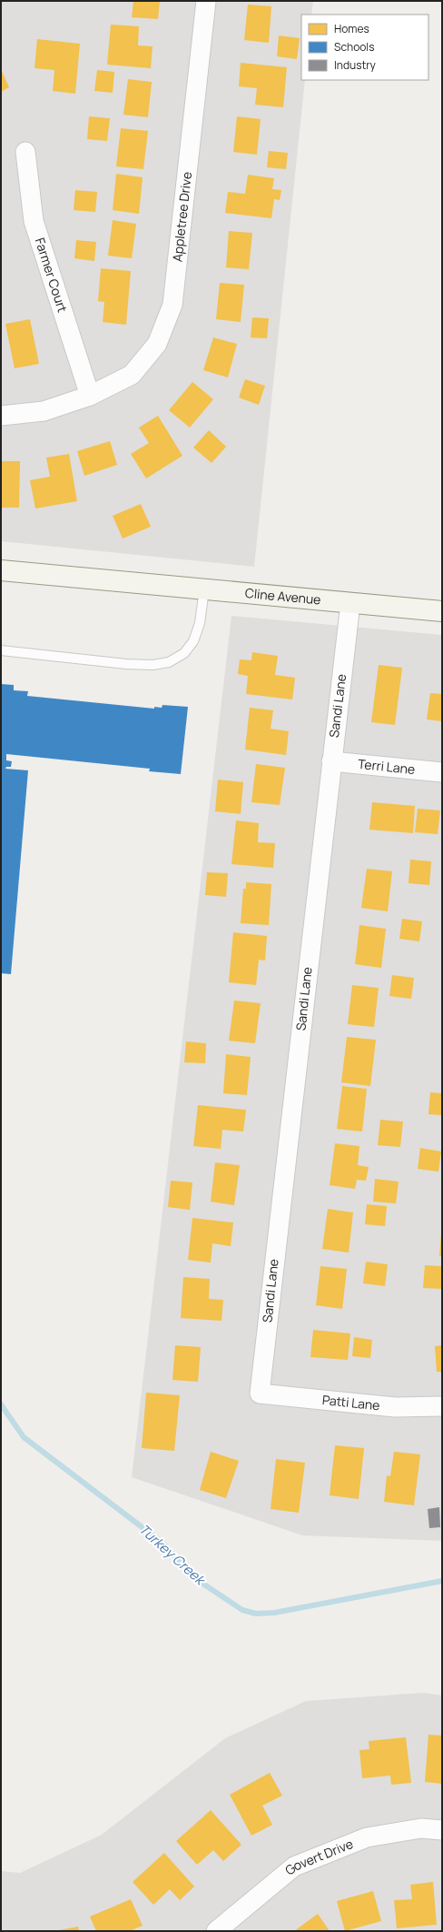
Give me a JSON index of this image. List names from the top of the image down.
{
  "streets": {
    "street": [
      "Appletree Drive",
      "Farmer Court",
      "Cline Avenue",
      "Sandi Lane",
      "Terri Lane",
      "Patti Lane",
      "Govert Drive"
    ]
  },
  "crossings": [
    ["Appletree Drive", "Farmer Court"],
    ["Cline Avenue", "Sandi Lane"],
    ["Sandi Lane", "Terri Lane"],
    ["Sandi Lane", "Patti Lane"]
  ],
  "water": ["Turkey Creek"],
  "legend": ["Homes", "Schools", "Industry"]
}
